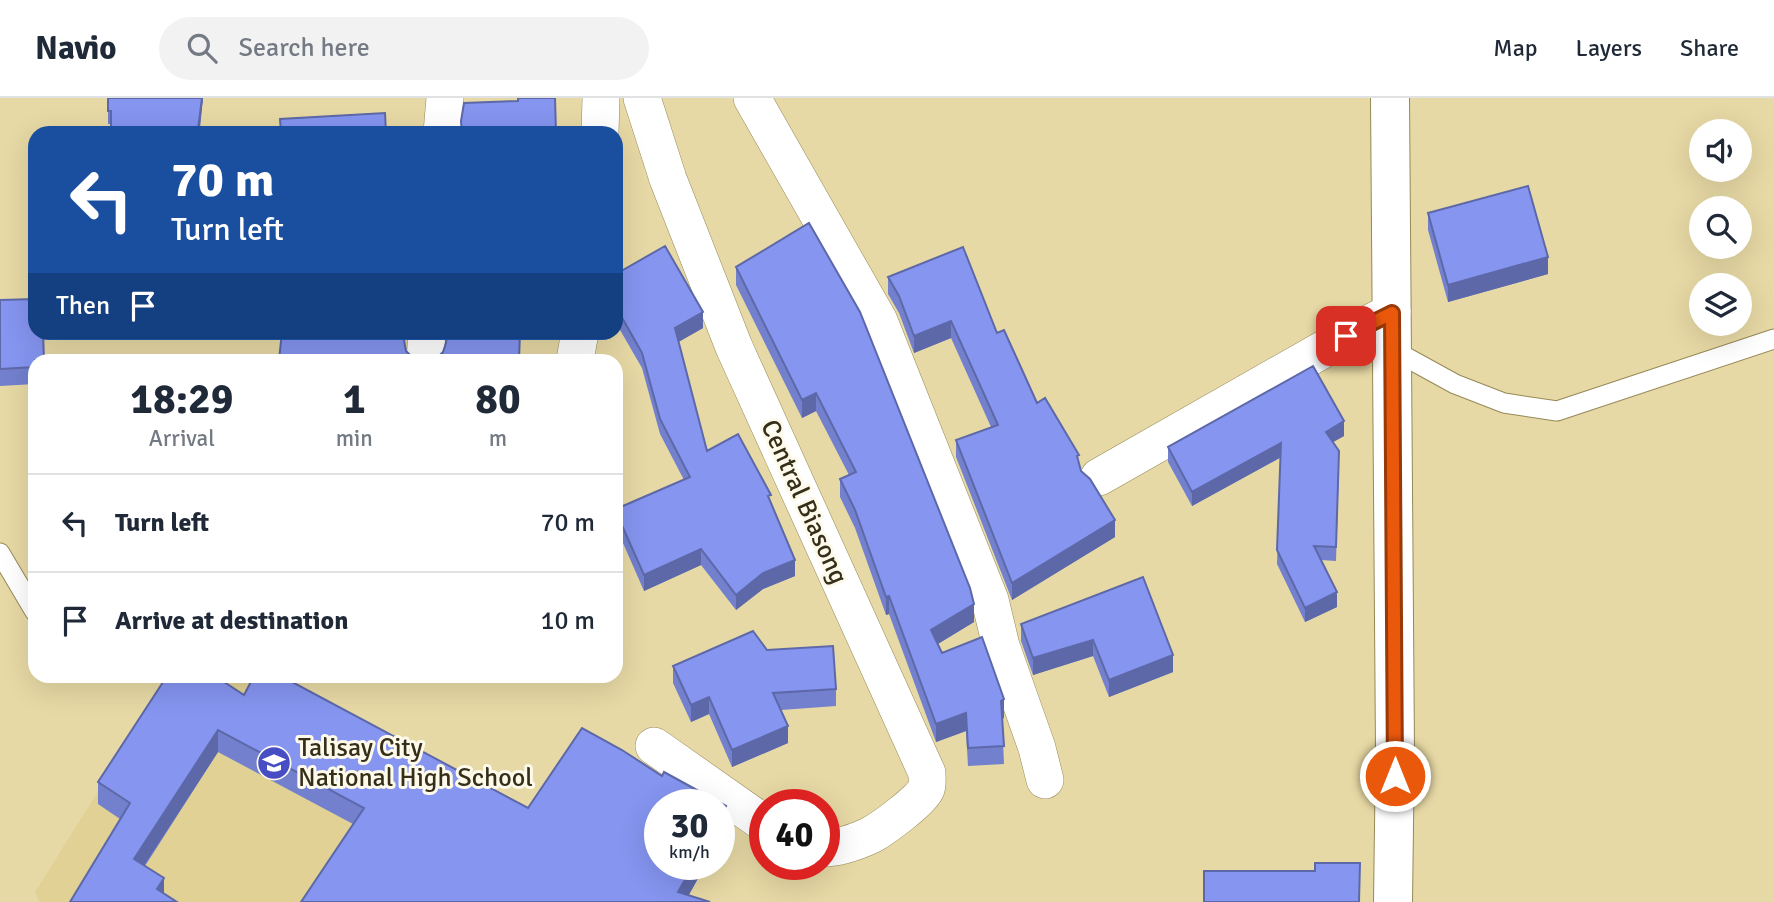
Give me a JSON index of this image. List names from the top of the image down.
{
  "streets": {
    "street": ["Central Biasong"]
  },
  "places": {
    "school or university": ["Talisay City National High School"]
  },
  "page": {
    "header": "Navio",
    "search": "Search here",
    "nav": ["Map", "Layers", "Share"],
    "turn": ["70 m", "Turn left"],
    "then": "Then",
    "eta": [
      "18:29",
      "Arrival",
      "1",
      "min",
      "80",
      "m"
    ],
    "list": [
      {
        "name": "Turn left",
        "value": "70 m"
      },
      {
        "name": "Arrive at destination",
        "value": "10 m"
      }
    ],
    "speed": "30 km/h",
    "limit": "40"
  }
}
